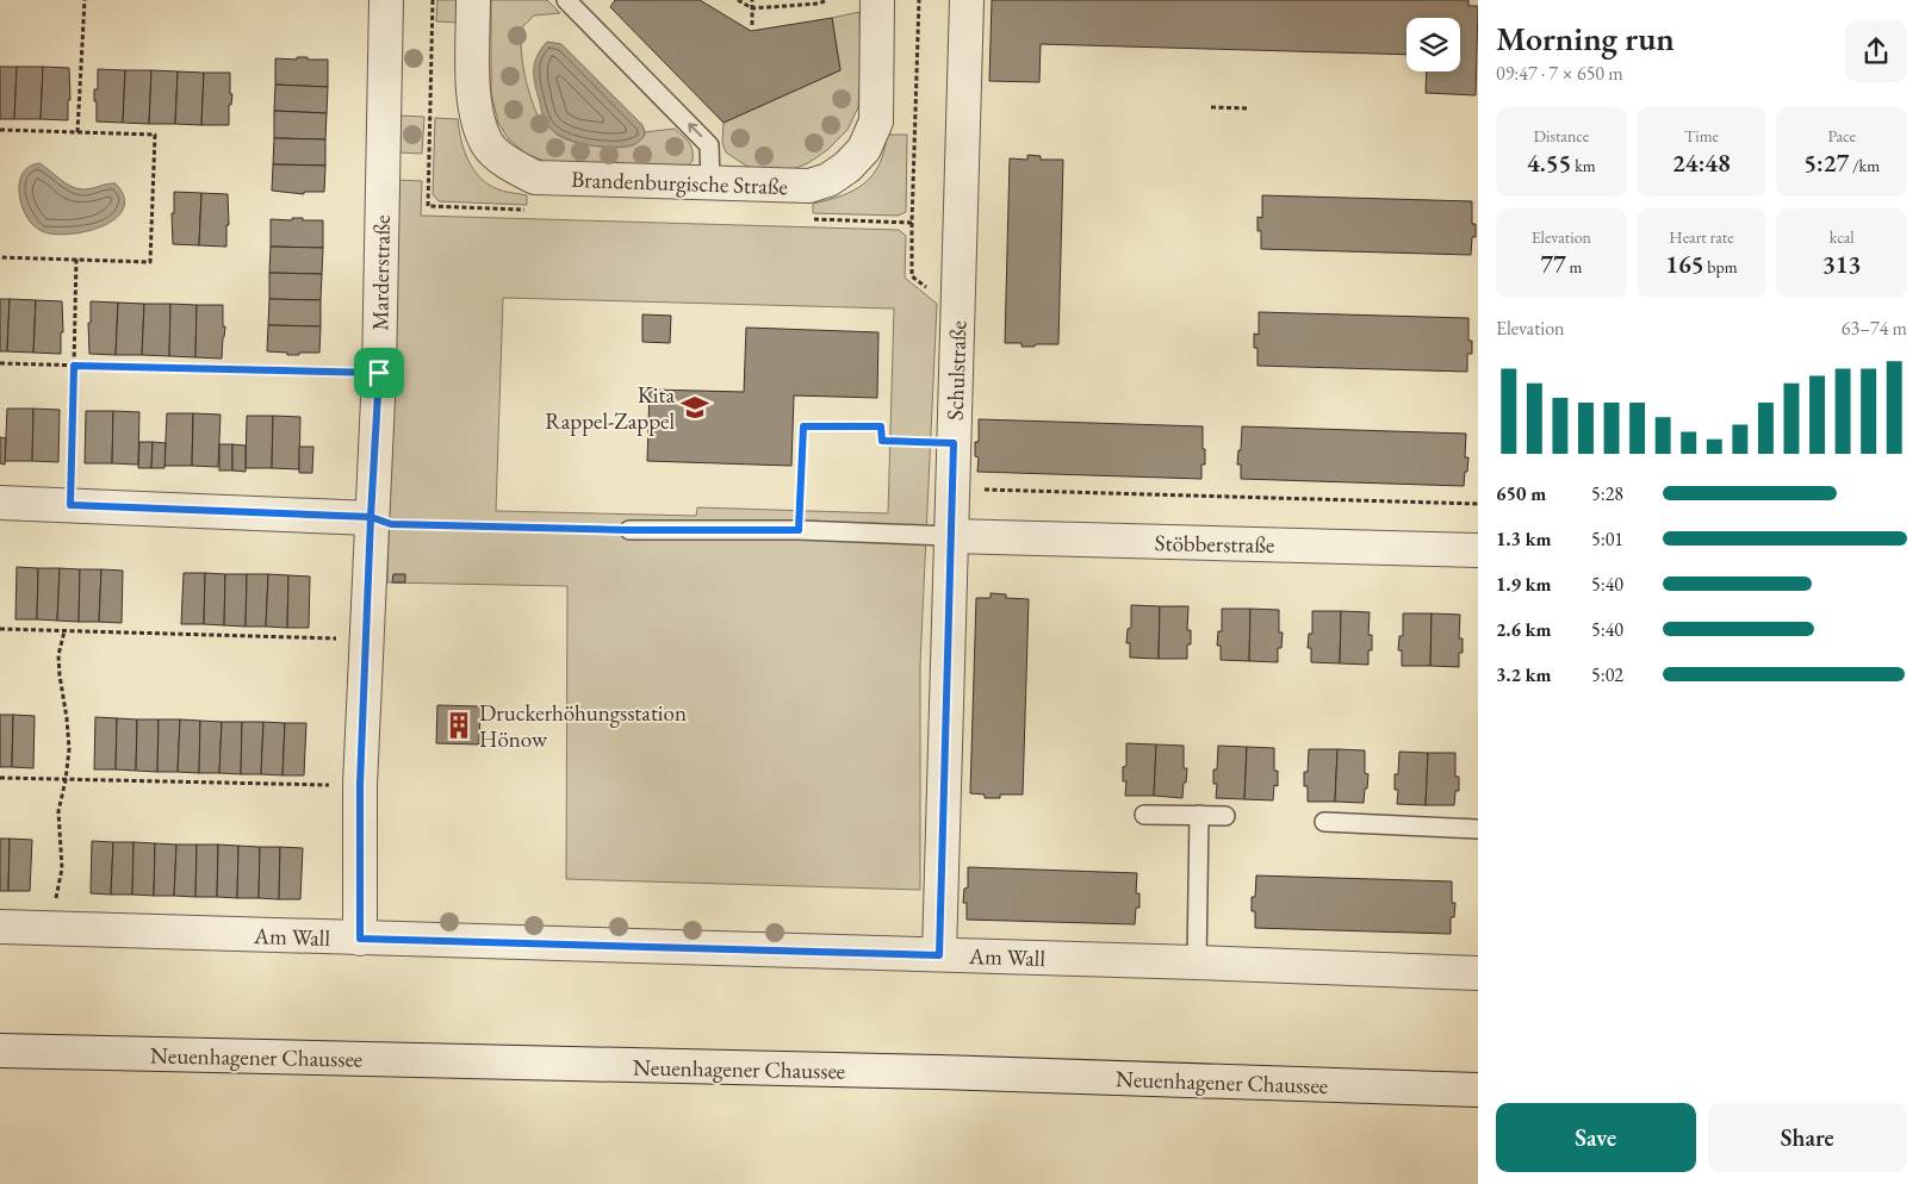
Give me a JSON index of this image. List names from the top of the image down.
{
  "streets": {
    "street": [
      "Brandenburgische Straße",
      "Marderstraße",
      "Schulstraße",
      "Stöbberstraße",
      "Am Wall",
      "Neuenhagener Chaussee"
    ]
  },
  "crossings": [
    ["Marderstraße", "Am Wall"],
    ["Schulstraße", "Stöbberstraße"],
    ["Schulstraße", "Am Wall"]
  ],
  "places": {
    "school or university": ["Kita Rappel-Zappel"],
    "building": ["Druckerhöhungsstation Hönow"]
  },
  "page": {
    "heading": ["Morning run", "09:47 · 7 × 650 m"],
    "stats": [
      ["Distance", "4.55 km"],
      ["Time", "24:48"],
      ["Pace", "5:27 /km"],
      ["Elevation", "77 m"],
      ["Heart rate", "165 bpm"],
      ["kcal", "313"]
    ],
    "chart": ["Elevation", "63–74 m"],
    "list": [
      {
        "name": "650 m",
        "note": "5:28"
      },
      {
        "name": "1.3 km",
        "note": "5:01"
      },
      {
        "name": "1.9 km",
        "note": "5:40"
      },
      {
        "name": "2.6 km",
        "note": "5:40"
      },
      {
        "name": "3.2 km",
        "note": "5:02"
      }
    ],
    "buttons": ["Save", "Share"]
  }
}
